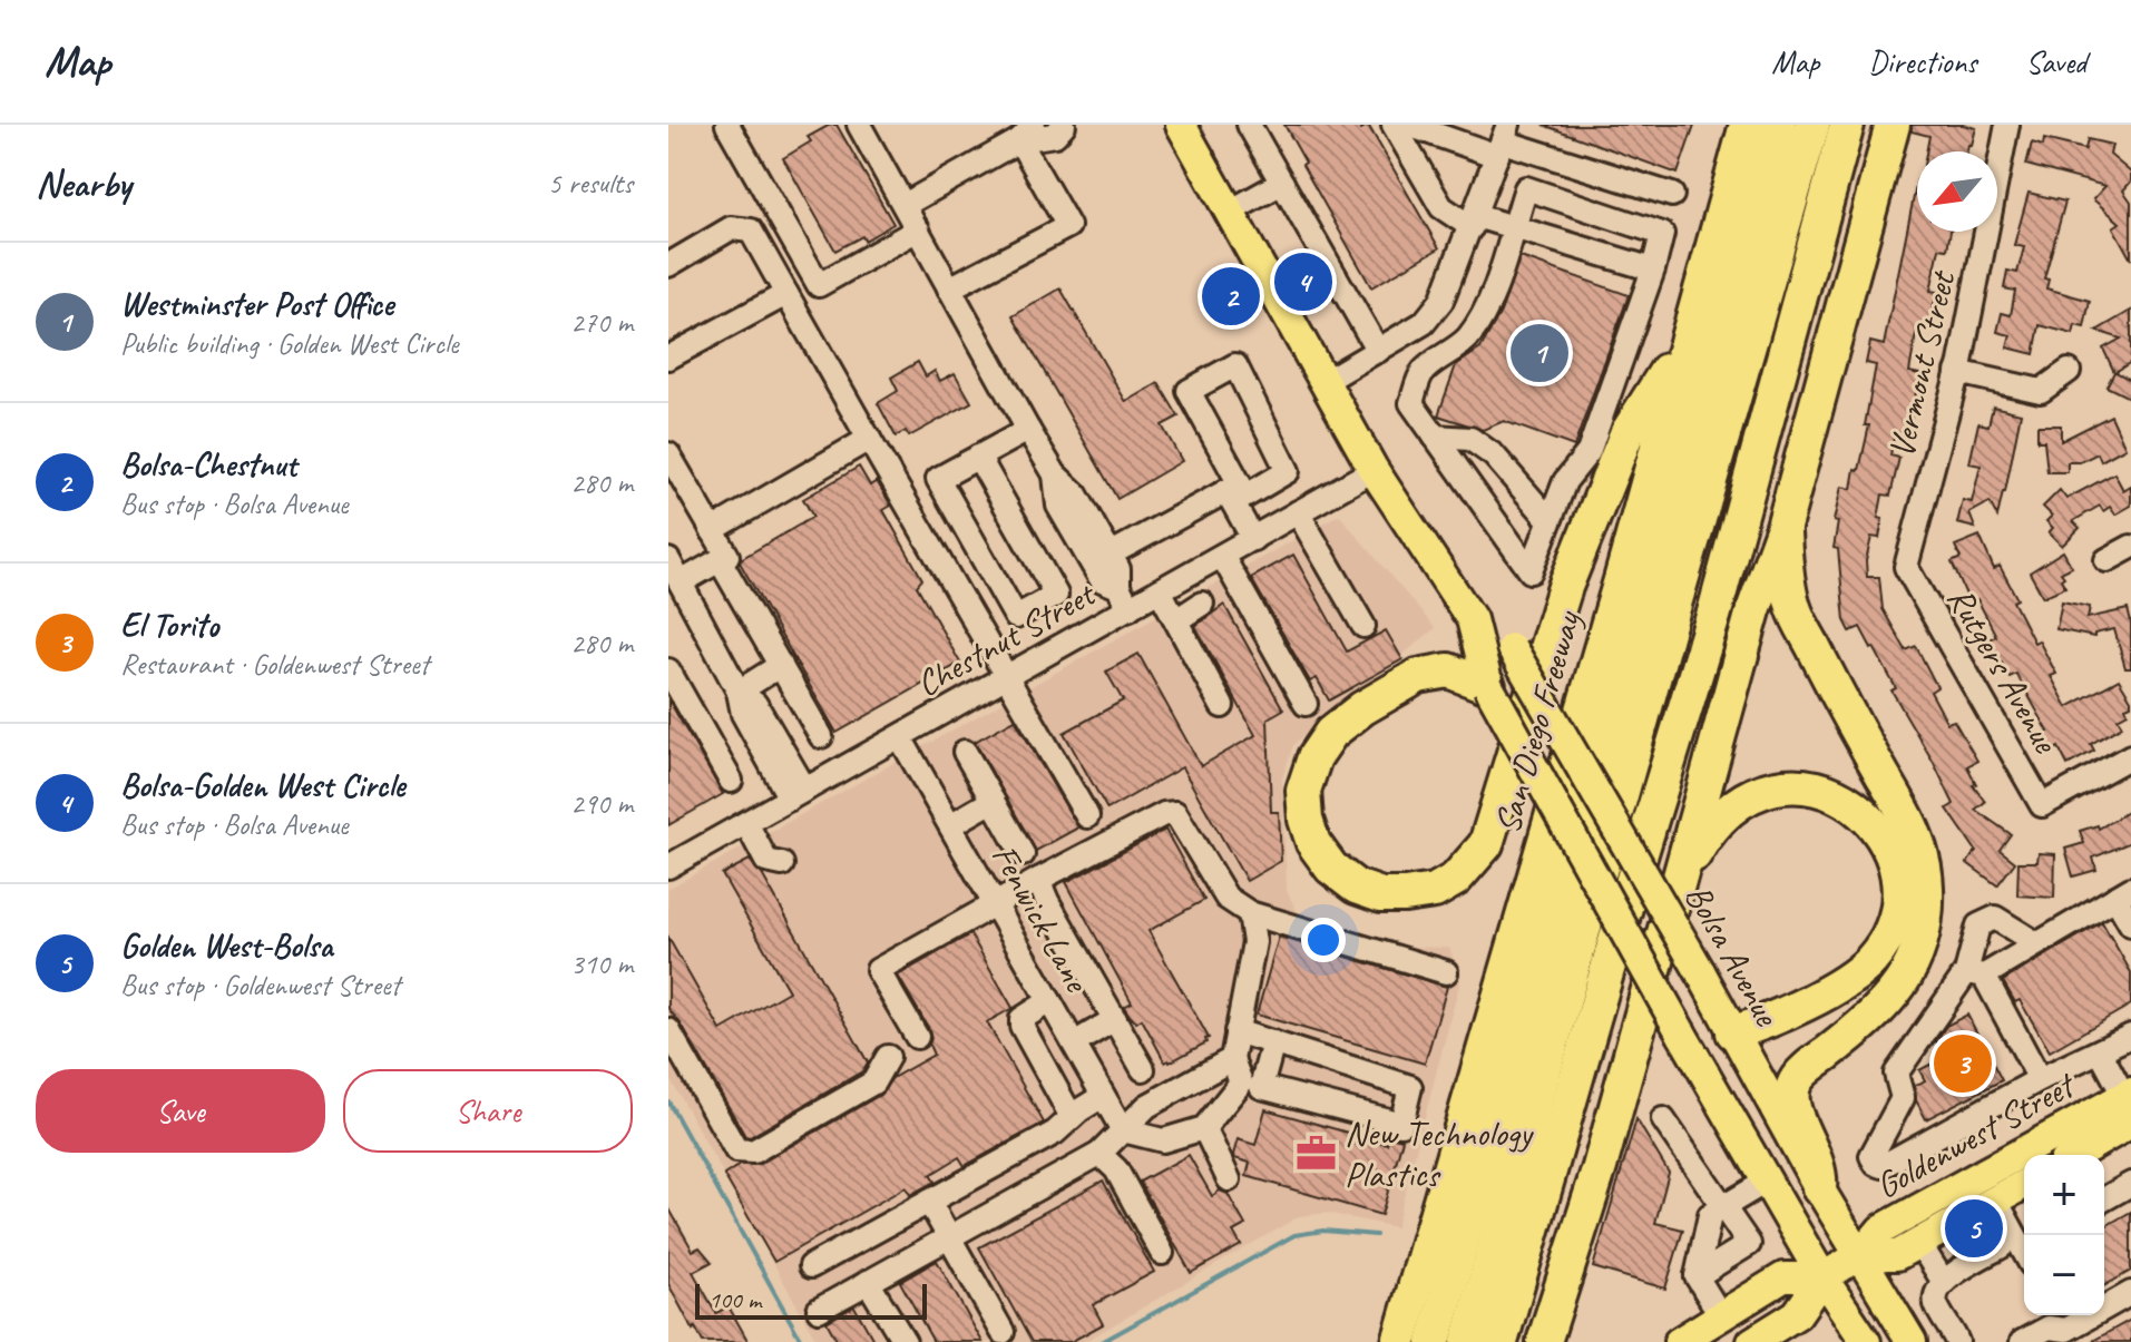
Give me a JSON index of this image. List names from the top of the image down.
{
  "streets": {
    "highway": ["San Diego Freeway"],
    "main road": ["Bolsa Avenue", "Goldenwest Street"],
    "street": [
      "Vermont Street",
      "Chestnut Street",
      "Rutgers Avenue",
      "Fenwick Lane"
    ]
  },
  "crossings": [
    ["Vermont Street", "Rutgers Avenue"],
    ["Chestnut Street", "Fenwick Lane"],
    ["Chestnut Street", "Bolsa Avenue"],
    ["Bolsa Avenue", "Goldenwest Street"]
  ],
  "places": {
    "office": ["New Technology Plastics"]
  },
  "scale_bar": "100 m",
  "north": "bottom left",
  "page": {
    "header": "Map",
    "nav": ["Map", "Directions", "Saved"],
    "heading": ["Nearby", "5 results"],
    "list": [
      {
        "mark": "1",
        "name": "Westminster Post Office",
        "note": "Public building · Golden West Circle",
        "value": "270 m"
      },
      {
        "mark": "2",
        "name": "Bolsa-Chestnut",
        "note": "Bus stop · Bolsa Avenue",
        "value": "280 m"
      },
      {
        "mark": "3",
        "name": "El Torito",
        "note": "Restaurant · Goldenwest Street",
        "value": "280 m"
      },
      {
        "mark": "4",
        "name": "Bolsa-Golden West Circle",
        "note": "Bus stop · Bolsa Avenue",
        "value": "290 m"
      },
      {
        "mark": "5",
        "name": "Golden West-Bolsa",
        "note": "Bus stop · Goldenwest Street",
        "value": "310 m"
      }
    ],
    "pins": [
      "4",
      "2",
      "1",
      "3",
      "5"
    ],
    "buttons": ["Save", "Share"],
    "map_buttons": ["+", "−"],
    "scale": "100 m"
  }
}
